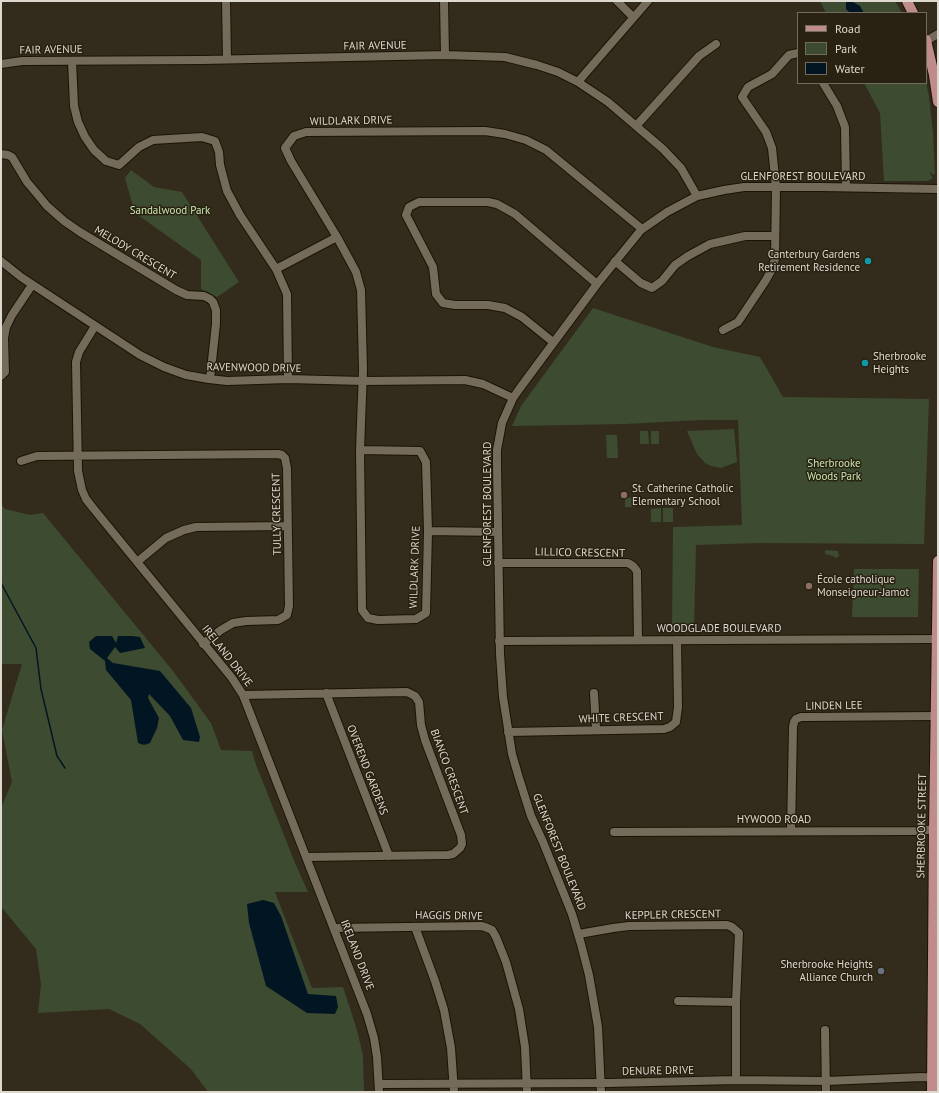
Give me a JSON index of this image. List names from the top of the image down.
{
  "streets": {
    "main road": ["SHERBROOKE STREET"],
    "street": [
      "FAIR AVENUE",
      "WILDLARK DRIVE",
      "GLENFOREST BOULEVARD",
      "MELODY CRESCENT",
      "RAVENWOOD DRIVE",
      "TULLY CRESCENT",
      "LILLICO CRESCENT",
      "WOODGLADE BOULEVARD",
      "IRELAND DRIVE",
      "LINDEN LEE",
      "WHITE CRESCENT",
      "OVEREND GARDENS",
      "BIANCO CRESCENT",
      "HYWOOD ROAD",
      "KEPPLER CRESCENT",
      "HAGGIS DRIVE",
      "DENURE DRIVE"
    ]
  },
  "crossings": [
    ["FAIR AVENUE", "GLENFOREST BOULEVARD"],
    ["WILDLARK DRIVE", "GLENFOREST BOULEVARD"],
    ["WILDLARK DRIVE", "RAVENWOOD DRIVE"],
    ["GLENFOREST BOULEVARD", "RAVENWOOD DRIVE"],
    ["GLENFOREST BOULEVARD", "LILLICO CRESCENT"],
    ["GLENFOREST BOULEVARD", "WOODGLADE BOULEVARD"],
    ["GLENFOREST BOULEVARD", "WHITE CRESCENT"],
    ["GLENFOREST BOULEVARD", "KEPPLER CRESCENT"],
    ["GLENFOREST BOULEVARD", "DENURE DRIVE"],
    ["MELODY CRESCENT", "RAVENWOOD DRIVE"],
    ["RAVENWOOD DRIVE", "IRELAND DRIVE"],
    ["TULLY CRESCENT", "IRELAND DRIVE"],
    ["LILLICO CRESCENT", "WOODGLADE BOULEVARD"],
    ["WOODGLADE BOULEVARD", "WHITE CRESCENT"],
    ["WOODGLADE BOULEVARD", "SHERBROOKE STREET"],
    ["IRELAND DRIVE", "BIANCO CRESCENT"],
    ["IRELAND DRIVE", "HAGGIS DRIVE"],
    ["IRELAND DRIVE", "DENURE DRIVE"],
    ["LINDEN LEE", "HYWOOD ROAD"],
    ["LINDEN LEE", "SHERBROOKE STREET"],
    ["OVEREND GARDENS", "BIANCO CRESCENT"],
    ["HYWOOD ROAD", "SHERBROOKE STREET"],
    ["SHERBROOKE STREET", "DENURE DRIVE"],
    ["KEPPLER CRESCENT", "DENURE DRIVE"],
    ["HAGGIS DRIVE", "DENURE DRIVE"]
  ],
  "parks": ["Sandalwood Park", "Sherbrooke Woods Park"],
  "places": [
    "Canterbury Gardens Retirement Residence",
    "Sherbrooke Heights",
    "St. Catherine Catholic Elementary School",
    "École catholique Monseigneur-Jamot",
    "Sherbrooke Heights Alliance Church"
  ],
  "legend": ["Road", "Park", "Water"]
}
